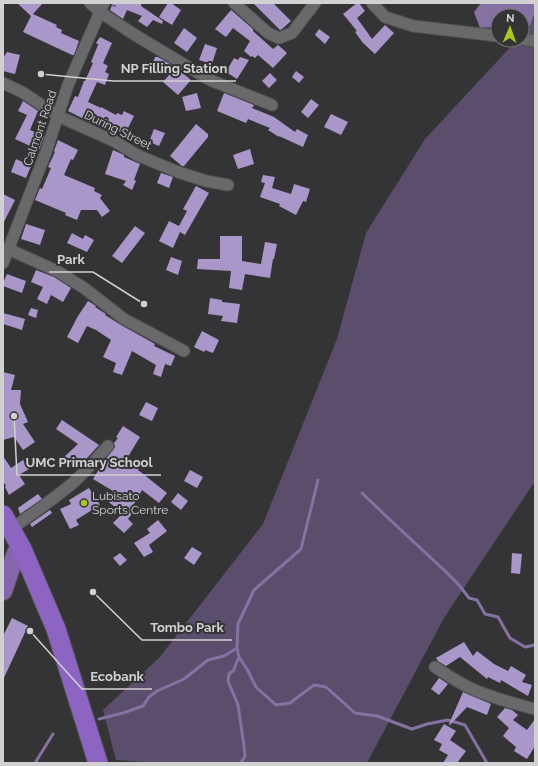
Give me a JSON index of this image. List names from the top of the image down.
{
  "streets": {
    "street": ["Calmont Road", "During Street"]
  },
  "crossings": [
    ["Calmont Road", "During Street"]
  ],
  "places": [
    "NP Filling Station",
    "Park",
    "UMC Primary School",
    "Lubisato Sports Centre",
    "Tombo Park",
    "Ecobank"
  ],
  "north": "top"
}
